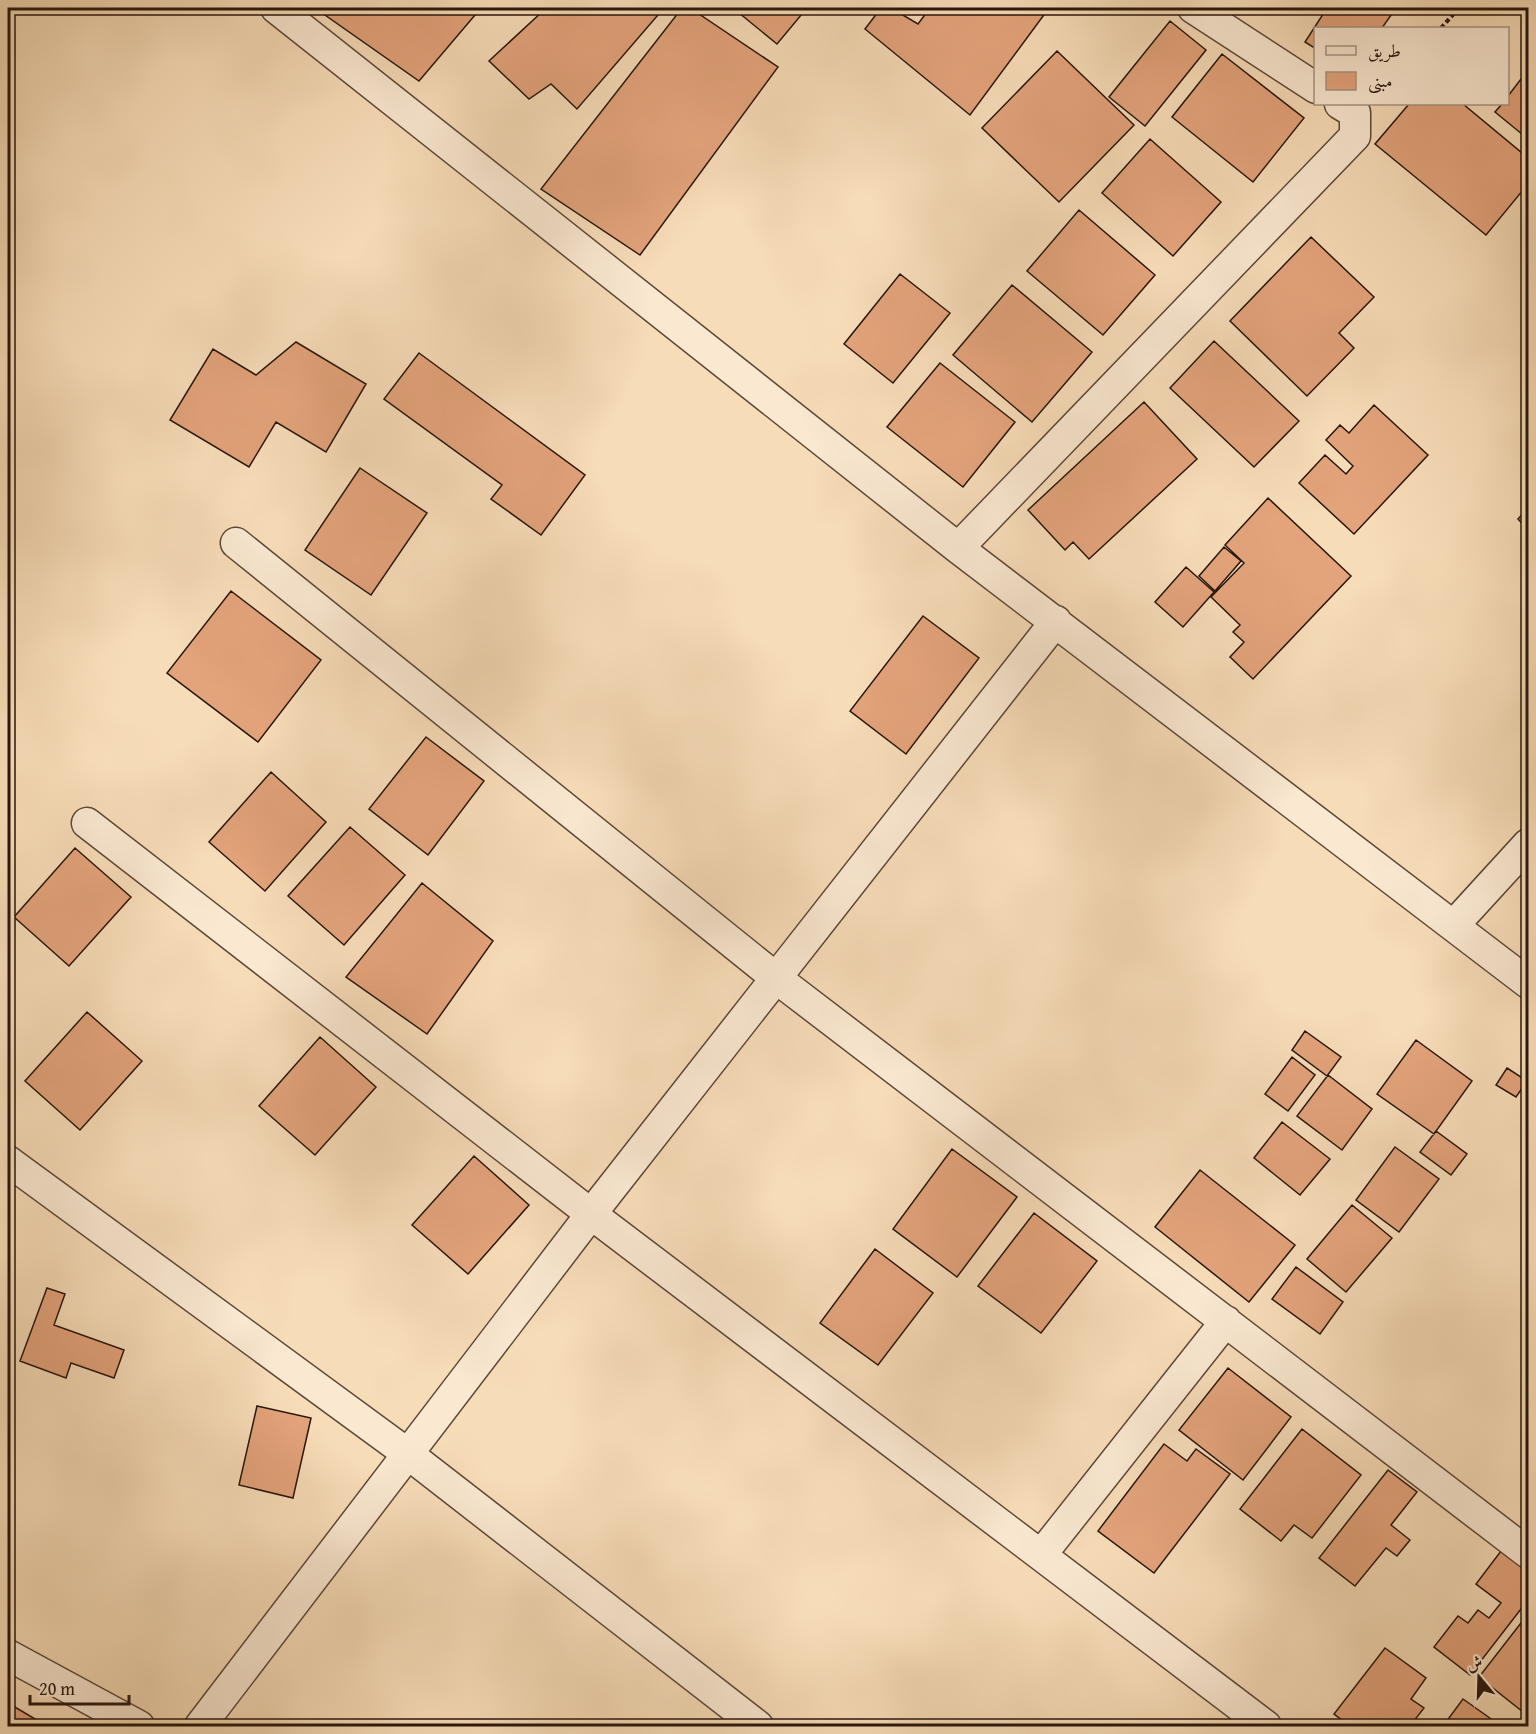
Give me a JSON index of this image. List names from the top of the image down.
{
  "legend": ["طريق", "مبنى"],
  "scale_bar": "20 m",
  "north": "top"
}
